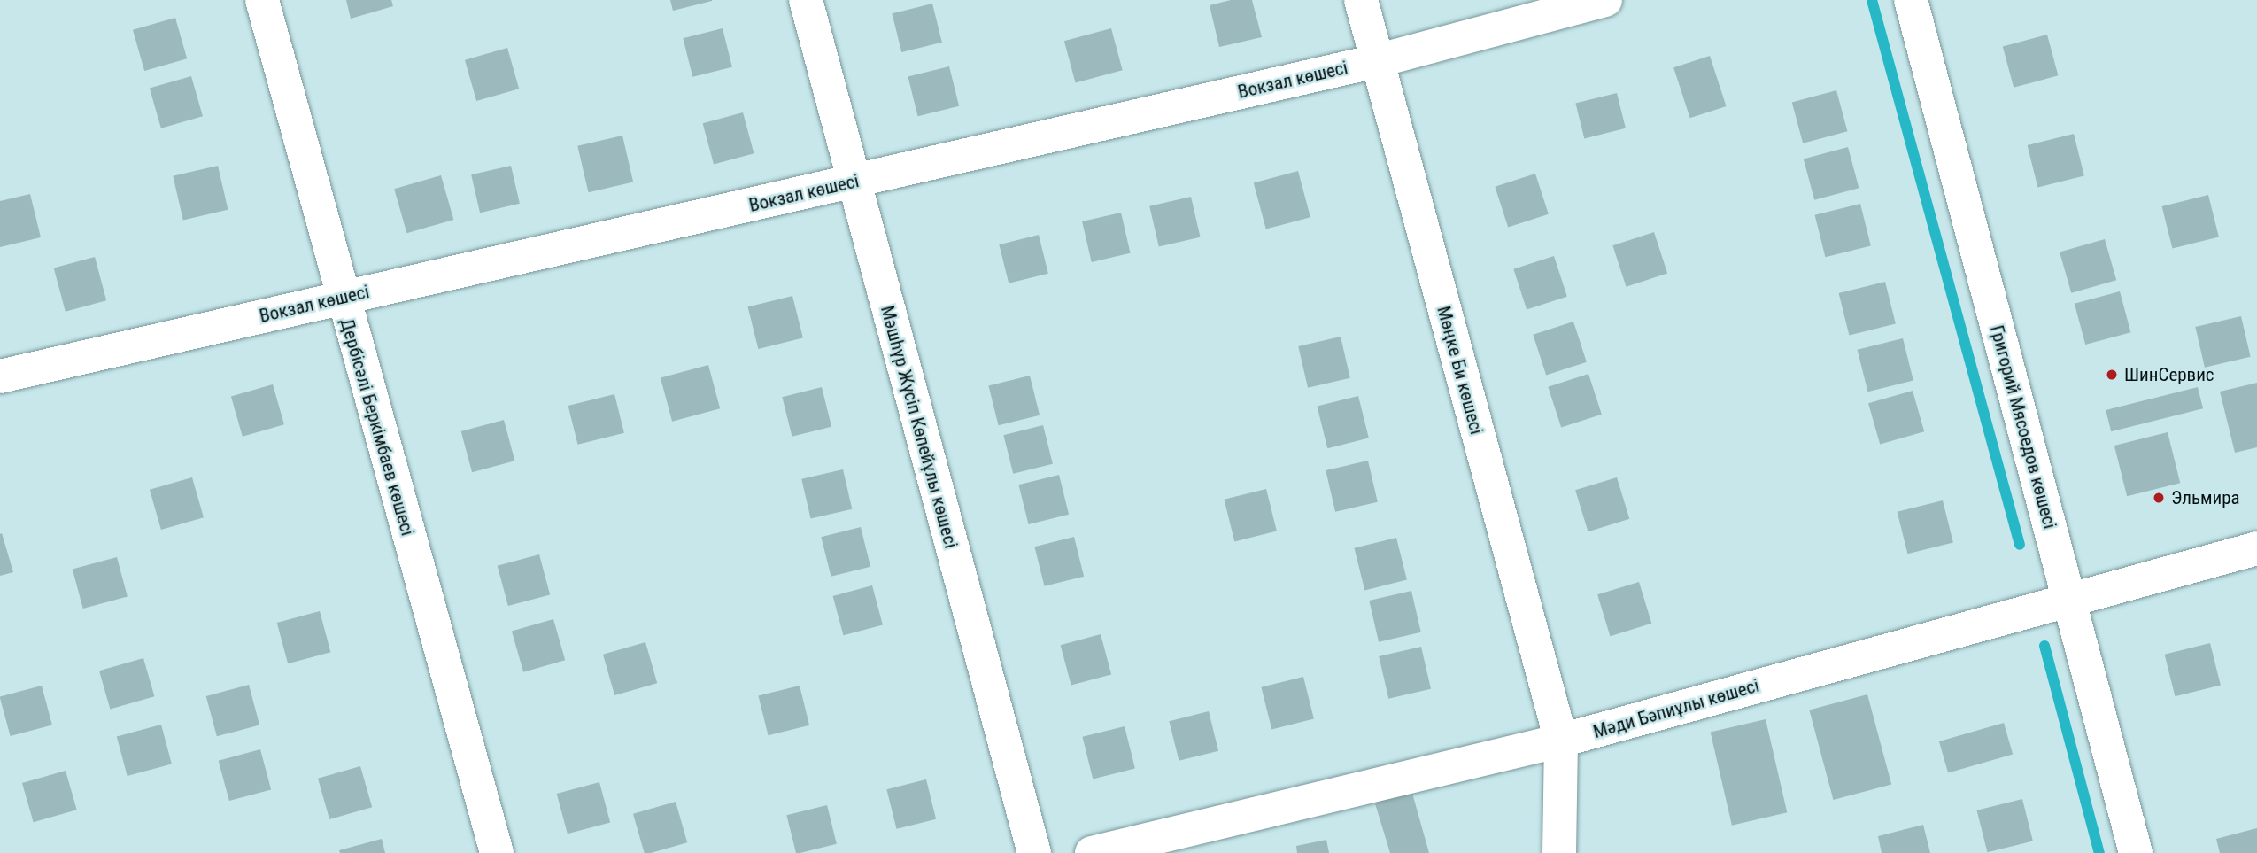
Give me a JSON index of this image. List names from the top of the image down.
{
  "streets": {
    "street": [
      "Вокзал көшесі",
      "Мөңке Би көшесі",
      "Дербісәлі Беркімбаев көшесі",
      "Мәшһүр Жүсіп Көпейұлы көшесі",
      "Григорий Мясоедов көшесі",
      "Мәди Бәпиұлы көшесі"
    ]
  },
  "crossings": [
    ["Вокзал көшесі", "Мөңке Би көшесі"],
    ["Вокзал көшесі", "Дербісәлі Беркімбаев көшесі"],
    ["Вокзал көшесі", "Мәшһүр Жүсіп Көпейұлы көшесі"],
    ["Мөңке Би көшесі", "Мәди Бәпиұлы көшесі"],
    ["Григорий Мясоедов көшесі", "Мәди Бәпиұлы көшесі"]
  ],
  "places": ["ШинСервис", "Эльмира"]
}
